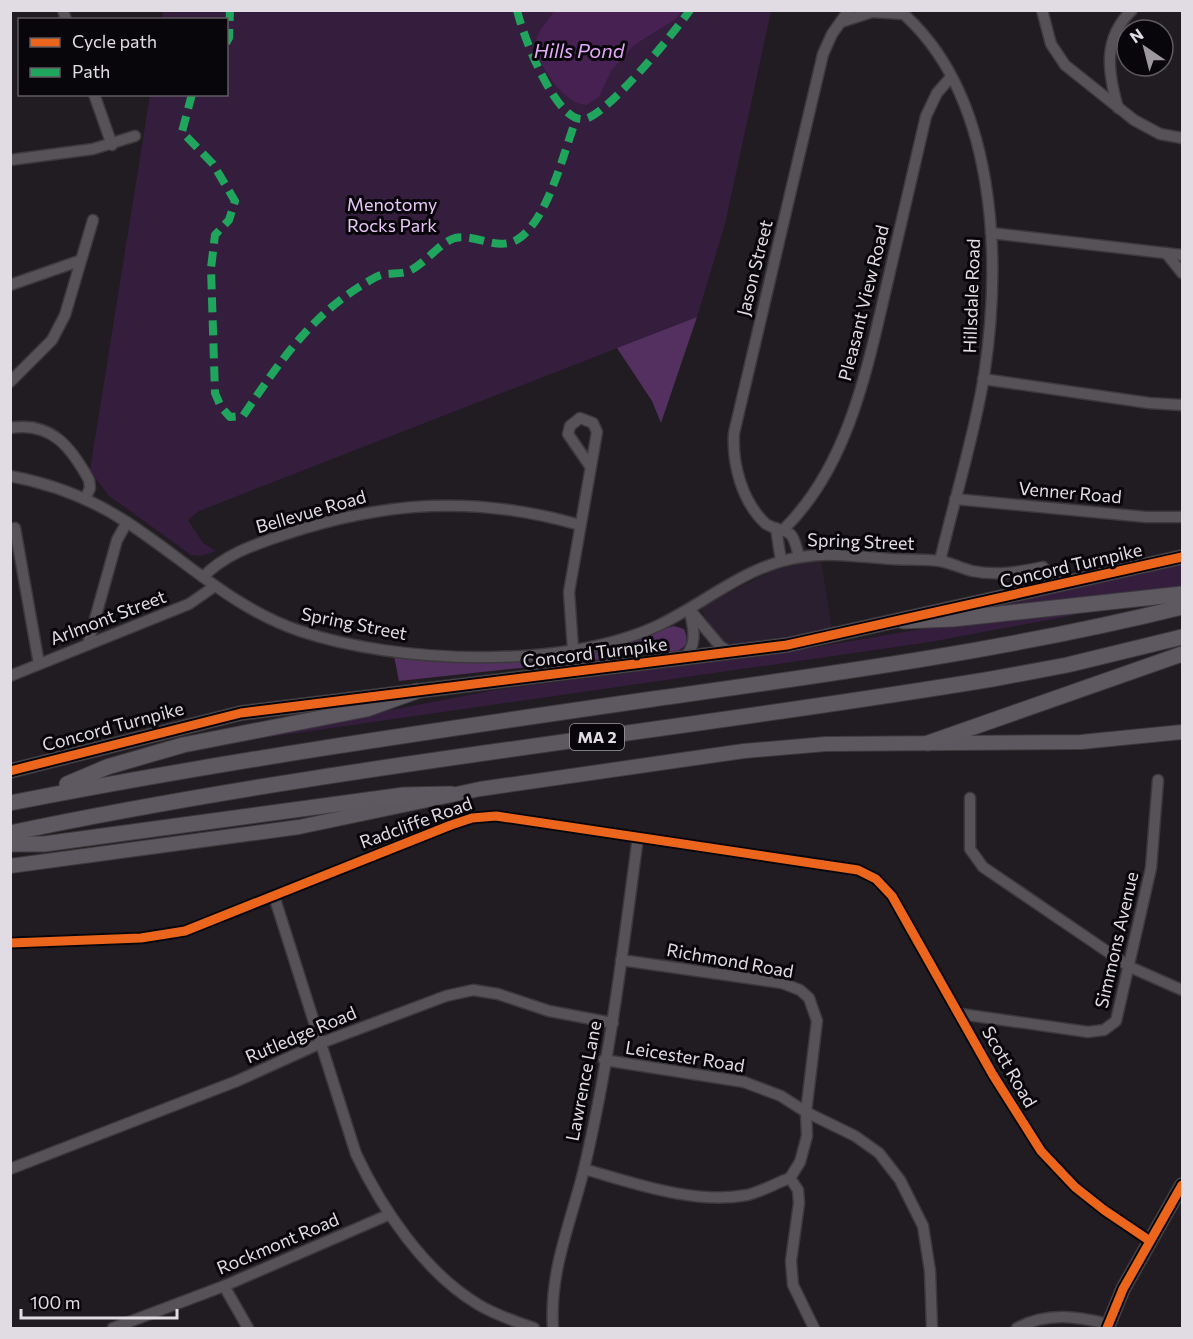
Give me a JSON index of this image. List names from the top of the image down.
{
  "streets": {
    "highway": ["MA 2"],
    "main road": ["Concord Turnpike"],
    "street": [
      "Jason Street",
      "Hillsdale Road",
      "Pleasant View Road",
      "Venner Road",
      "Bellevue Road",
      "Spring Street",
      "Arlmont Street",
      "Radcliffe Road",
      "Simmons Avenue",
      "Richmond Road",
      "Rutledge Road",
      "Leicester Road",
      "Scott Road",
      "Lawrence Lane",
      "Rockmont Road"
    ]
  },
  "crossings": [
    ["Jason Street", "Hillsdale Road"],
    ["Jason Street", "Pleasant View Road"],
    ["Jason Street", "Spring Street"],
    ["Hillsdale Road", "Pleasant View Road"],
    ["Hillsdale Road", "Venner Road"],
    ["Hillsdale Road", "Spring Street"],
    ["Bellevue Road", "Spring Street"],
    ["Spring Street", "Arlmont Street"],
    ["Radcliffe Road", "Scott Road"],
    ["Radcliffe Road", "Lawrence Lane"],
    ["Simmons Avenue", "Scott Road"],
    ["Richmond Road", "Leicester Road"],
    ["Richmond Road", "Lawrence Lane"],
    ["Rutledge Road", "Lawrence Lane"],
    ["Leicester Road", "Lawrence Lane"]
  ],
  "water": ["Hills Pond"],
  "parks": ["Menotomy Rocks Park"],
  "legend": ["Cycle path", "Path"],
  "scale_bar": "100 m",
  "north": "top left"
}
